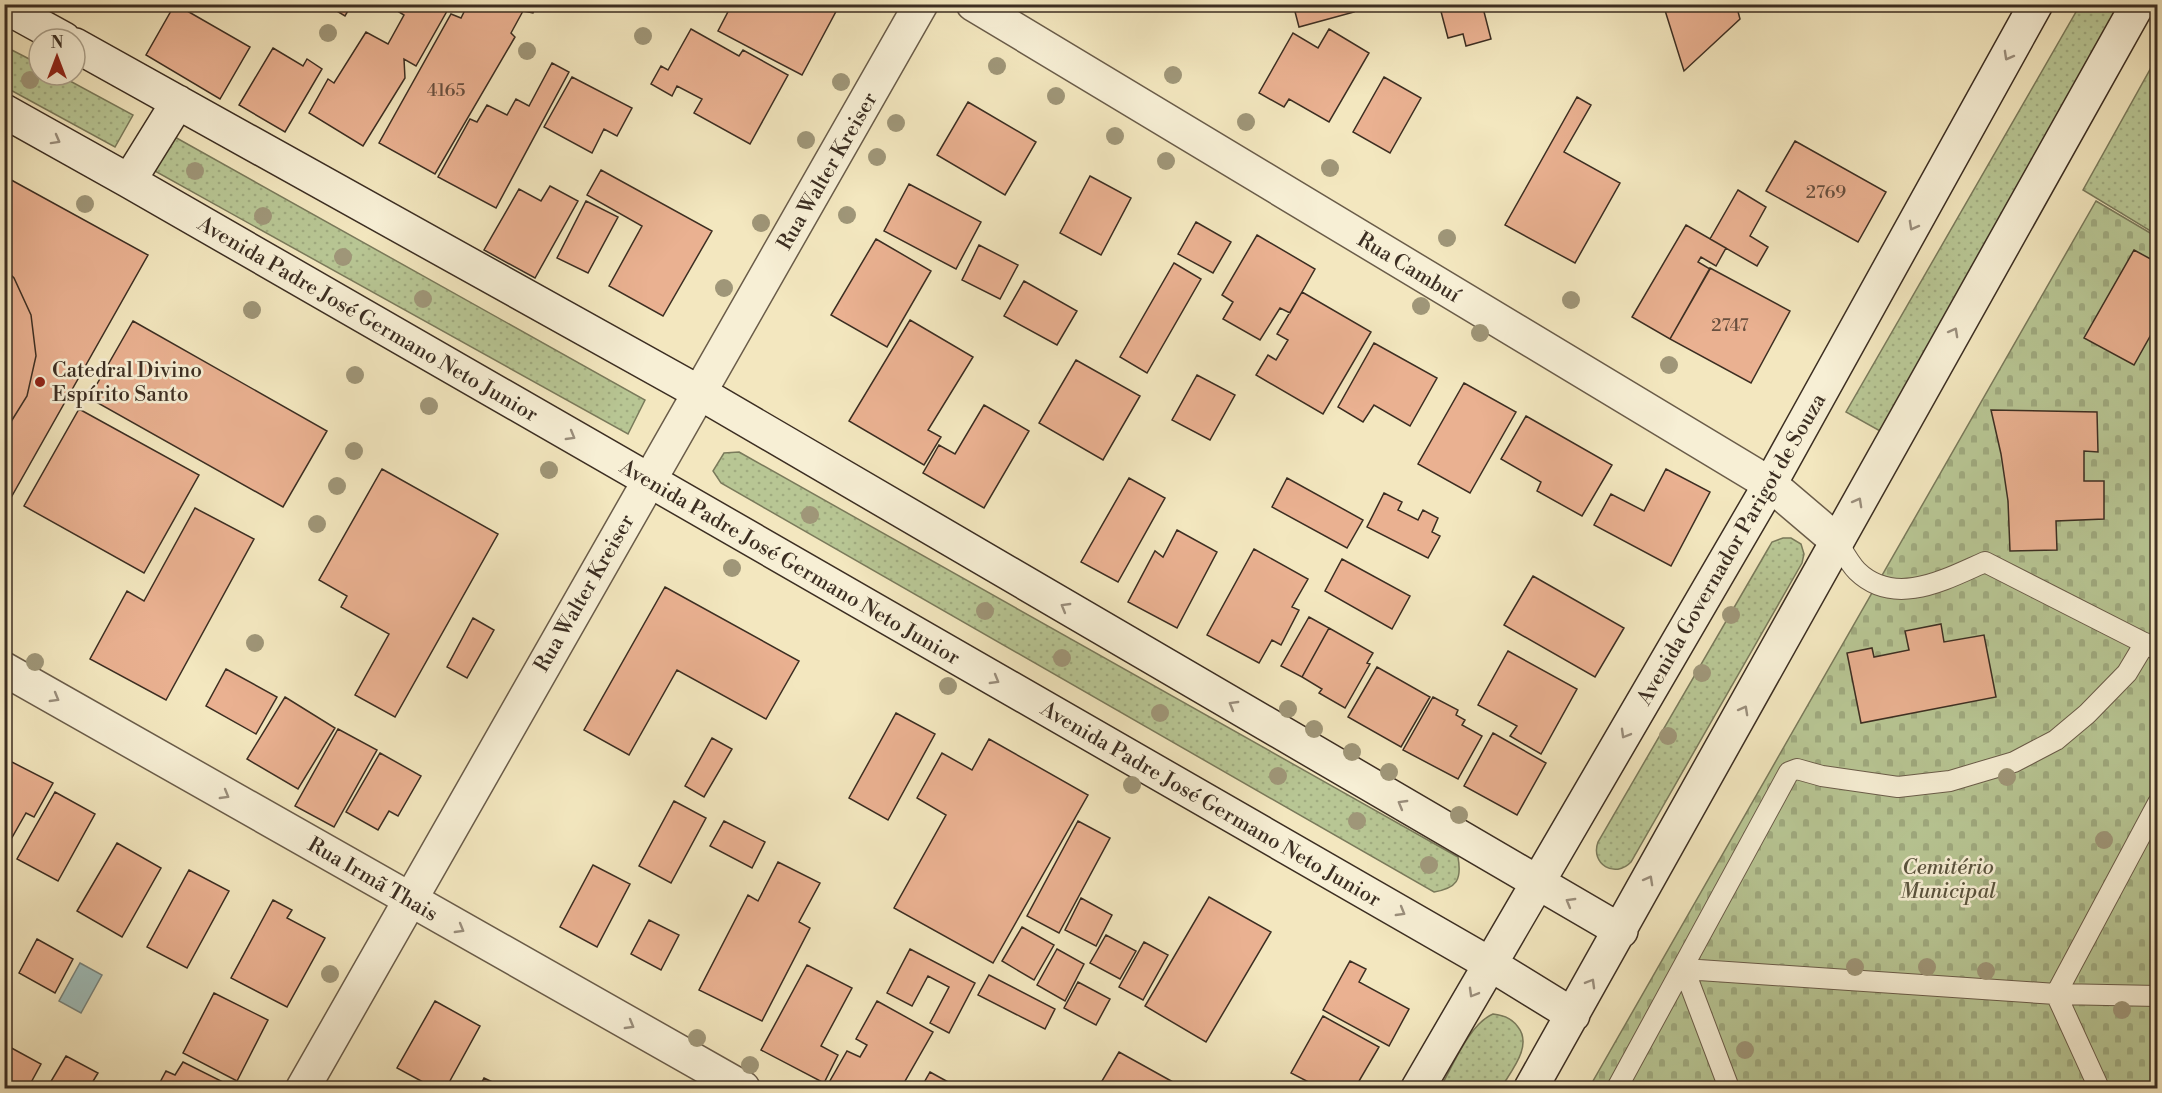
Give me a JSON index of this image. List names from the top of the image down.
{
  "streets": {
    "street": [
      "Rua Walter Kreiser",
      "Rua Cambuí",
      "Avenida Padre José Germano Neto Junior",
      "Avenida Governador Parigot de Souza",
      "Rua Irmã Thais"
    ]
  },
  "crossings": [
    ["Rua Walter Kreiser", "Avenida Padre José Germano Neto Junior"],
    ["Rua Walter Kreiser", "Rua Irmã Thais"],
    ["Rua Cambuí", "Avenida Governador Parigot de Souza"],
    ["Avenida Padre José Germano Neto Junior", "Avenida Governador Parigot de Souza"]
  ],
  "one_way": ["Rua Irmã Thais"],
  "parks": ["Cemitério Municipal"],
  "places": ["Catedral Divino Espírito Santo"],
  "house_numbers": ["4165", "2769", "2747"],
  "north": "top"
}
